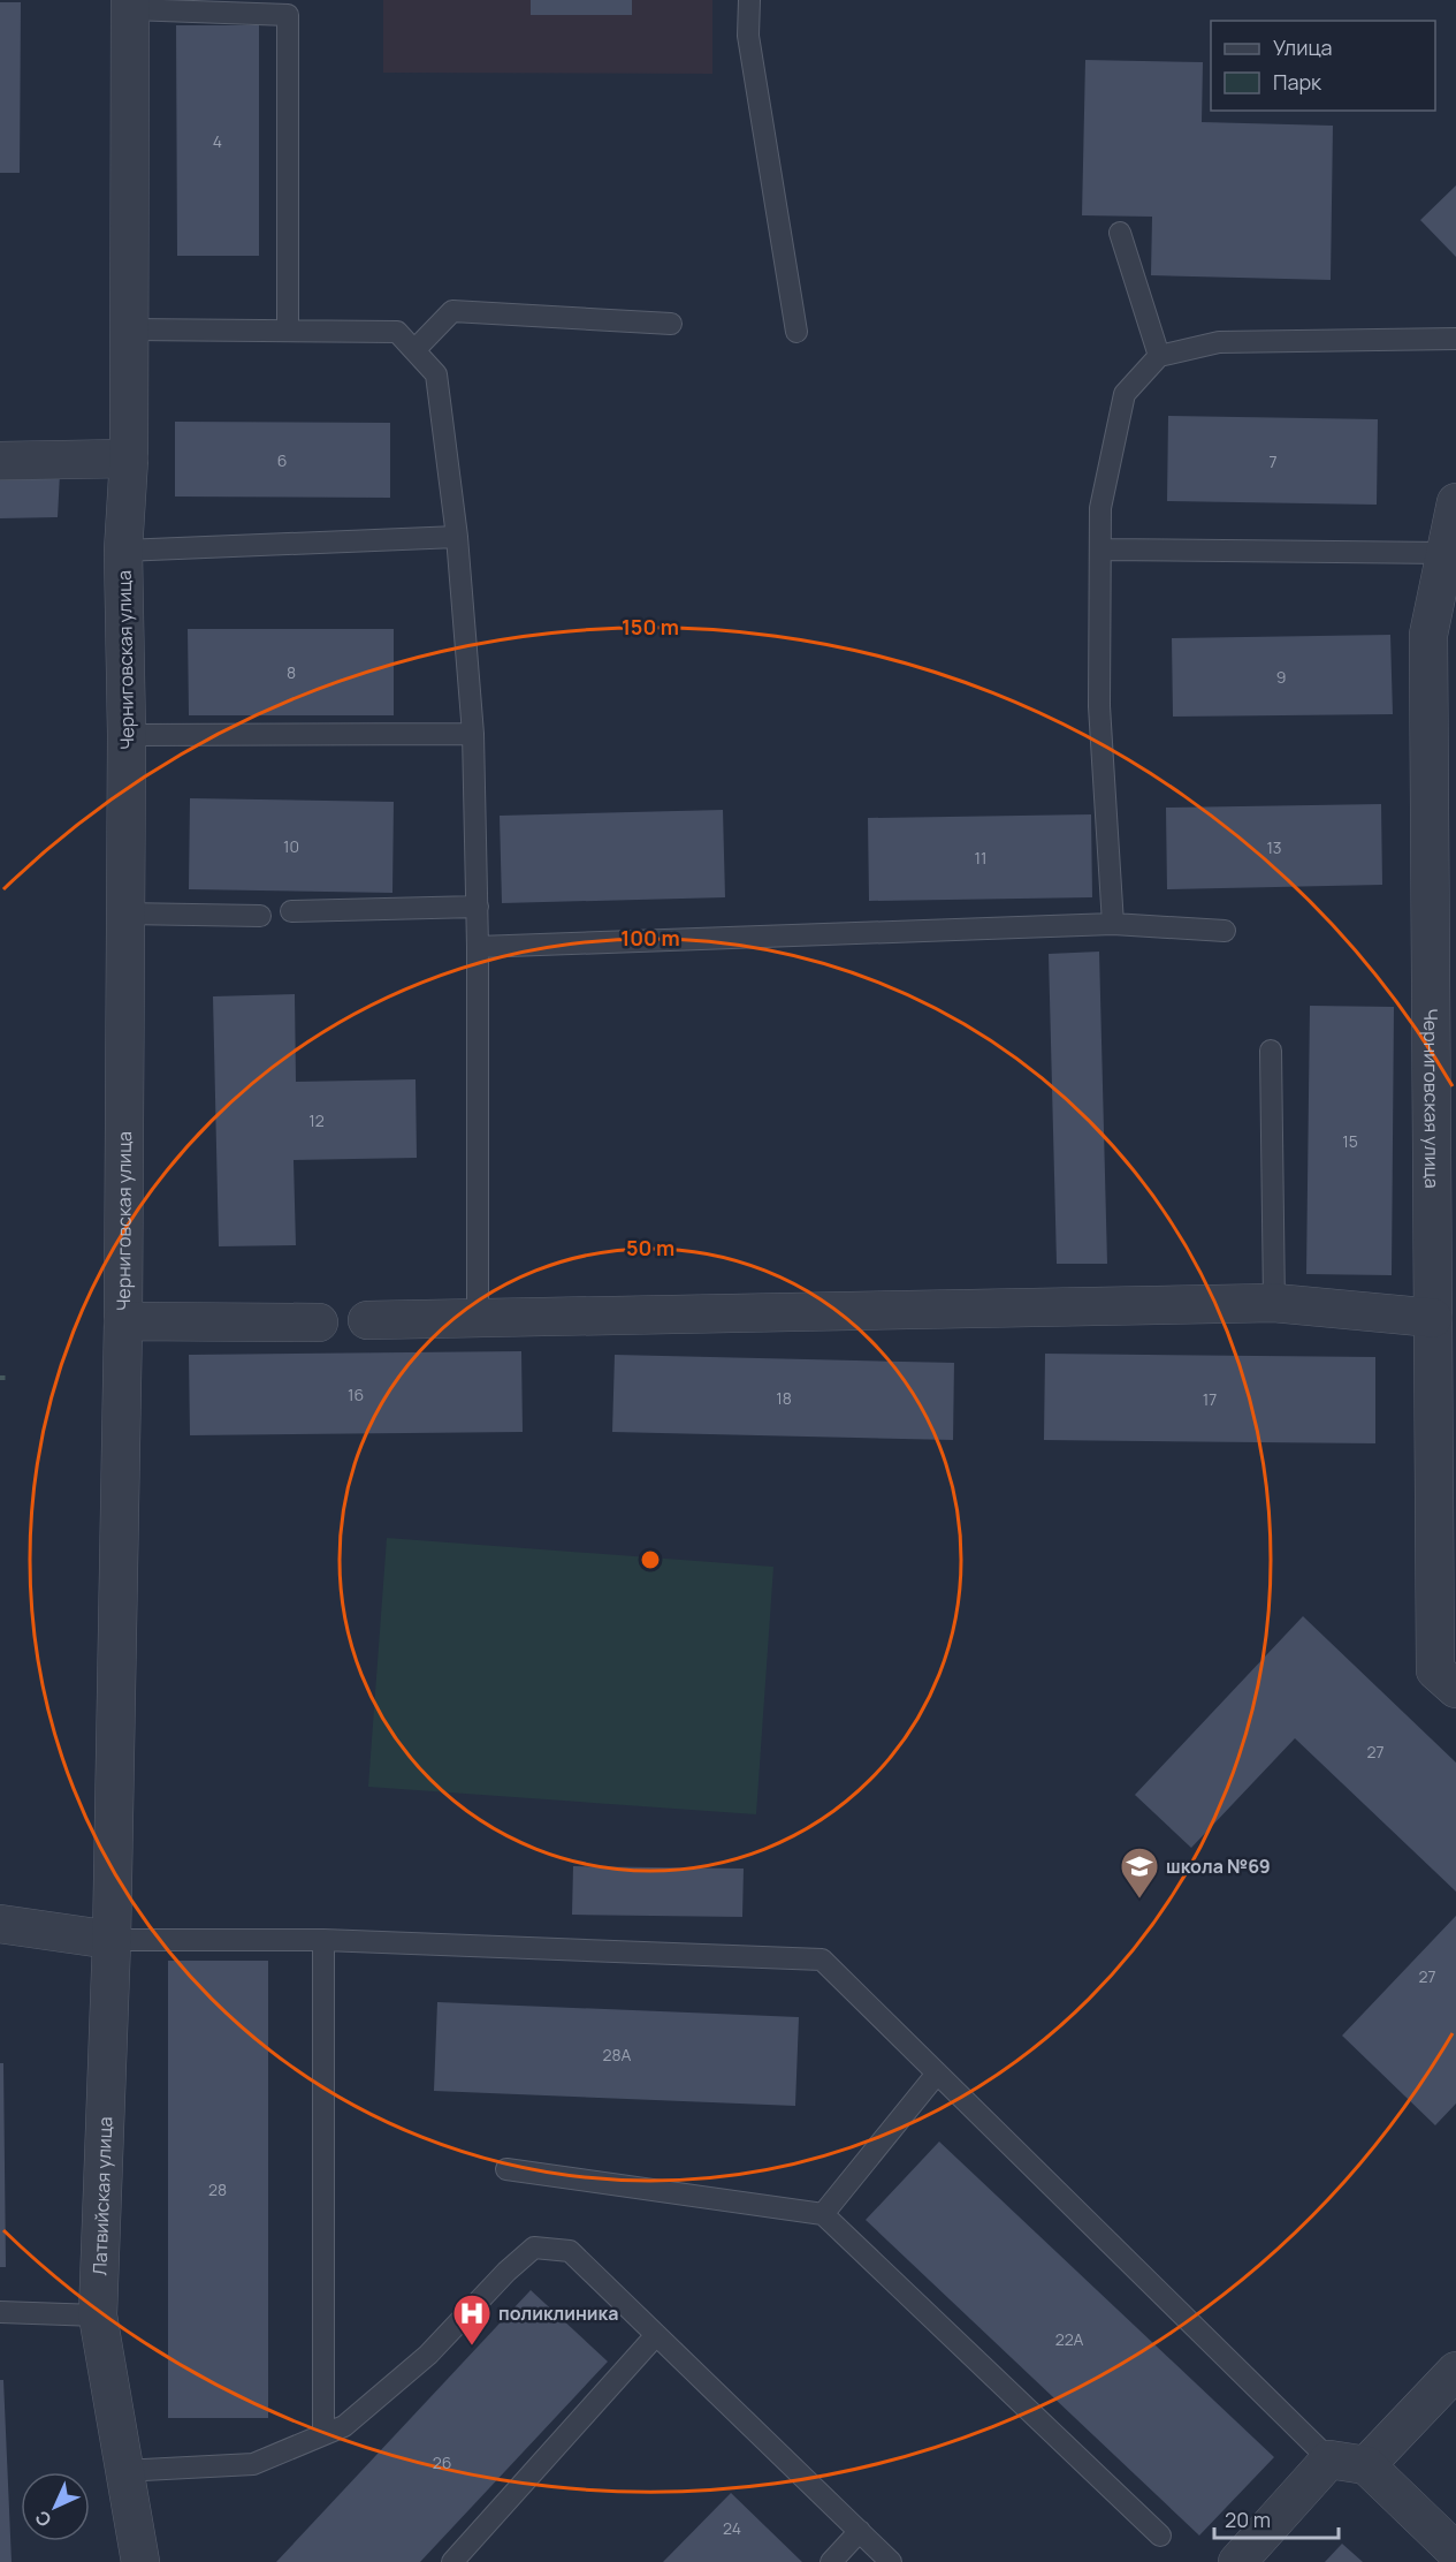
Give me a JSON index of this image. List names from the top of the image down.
{
  "streets": {
    "street": ["Черниговская улица", "Латвийская улица"]
  },
  "crossings": [
    ["Черниговская улица", "Латвийская улица"]
  ],
  "places": {
    "school or university": ["школа №69"],
    "hospital": ["поликлиника"]
  },
  "house_numbers": [
    "4",
    "6",
    "7",
    "8",
    "9",
    "10",
    "13",
    "11",
    "12",
    "15",
    "16",
    "18",
    "17",
    "27",
    "27",
    "28А",
    "28",
    "22А",
    "26",
    "24"
  ],
  "legend": ["Улица", "Парк"],
  "scale_bar": "20 m",
  "north": "bottom left",
  "rings": ["150 m", "100 m", "50 m"]
}
